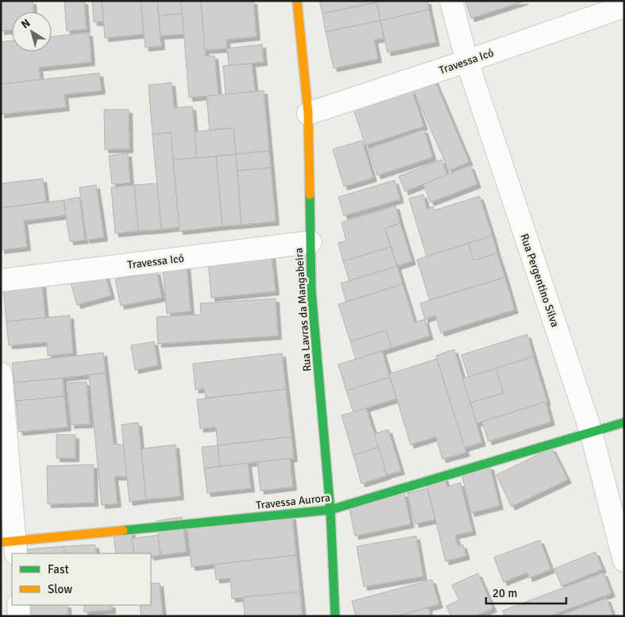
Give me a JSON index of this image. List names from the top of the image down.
{
  "streets": {
    "street": [
      "Travessa Icó",
      "Rua Pergentino Silva",
      "Rua Lavras da Mangabeira",
      "Travessa Aurora"
    ]
  },
  "crossings": [
    ["Travessa Icó", "Rua Pergentino Silva"],
    ["Travessa Icó", "Rua Lavras da Mangabeira"],
    ["Rua Pergentino Silva", "Travessa Aurora"],
    ["Rua Lavras da Mangabeira", "Travessa Aurora"]
  ],
  "legend": ["Fast", "Slow"],
  "scale_bar": "20 m",
  "north": "top left"
}
